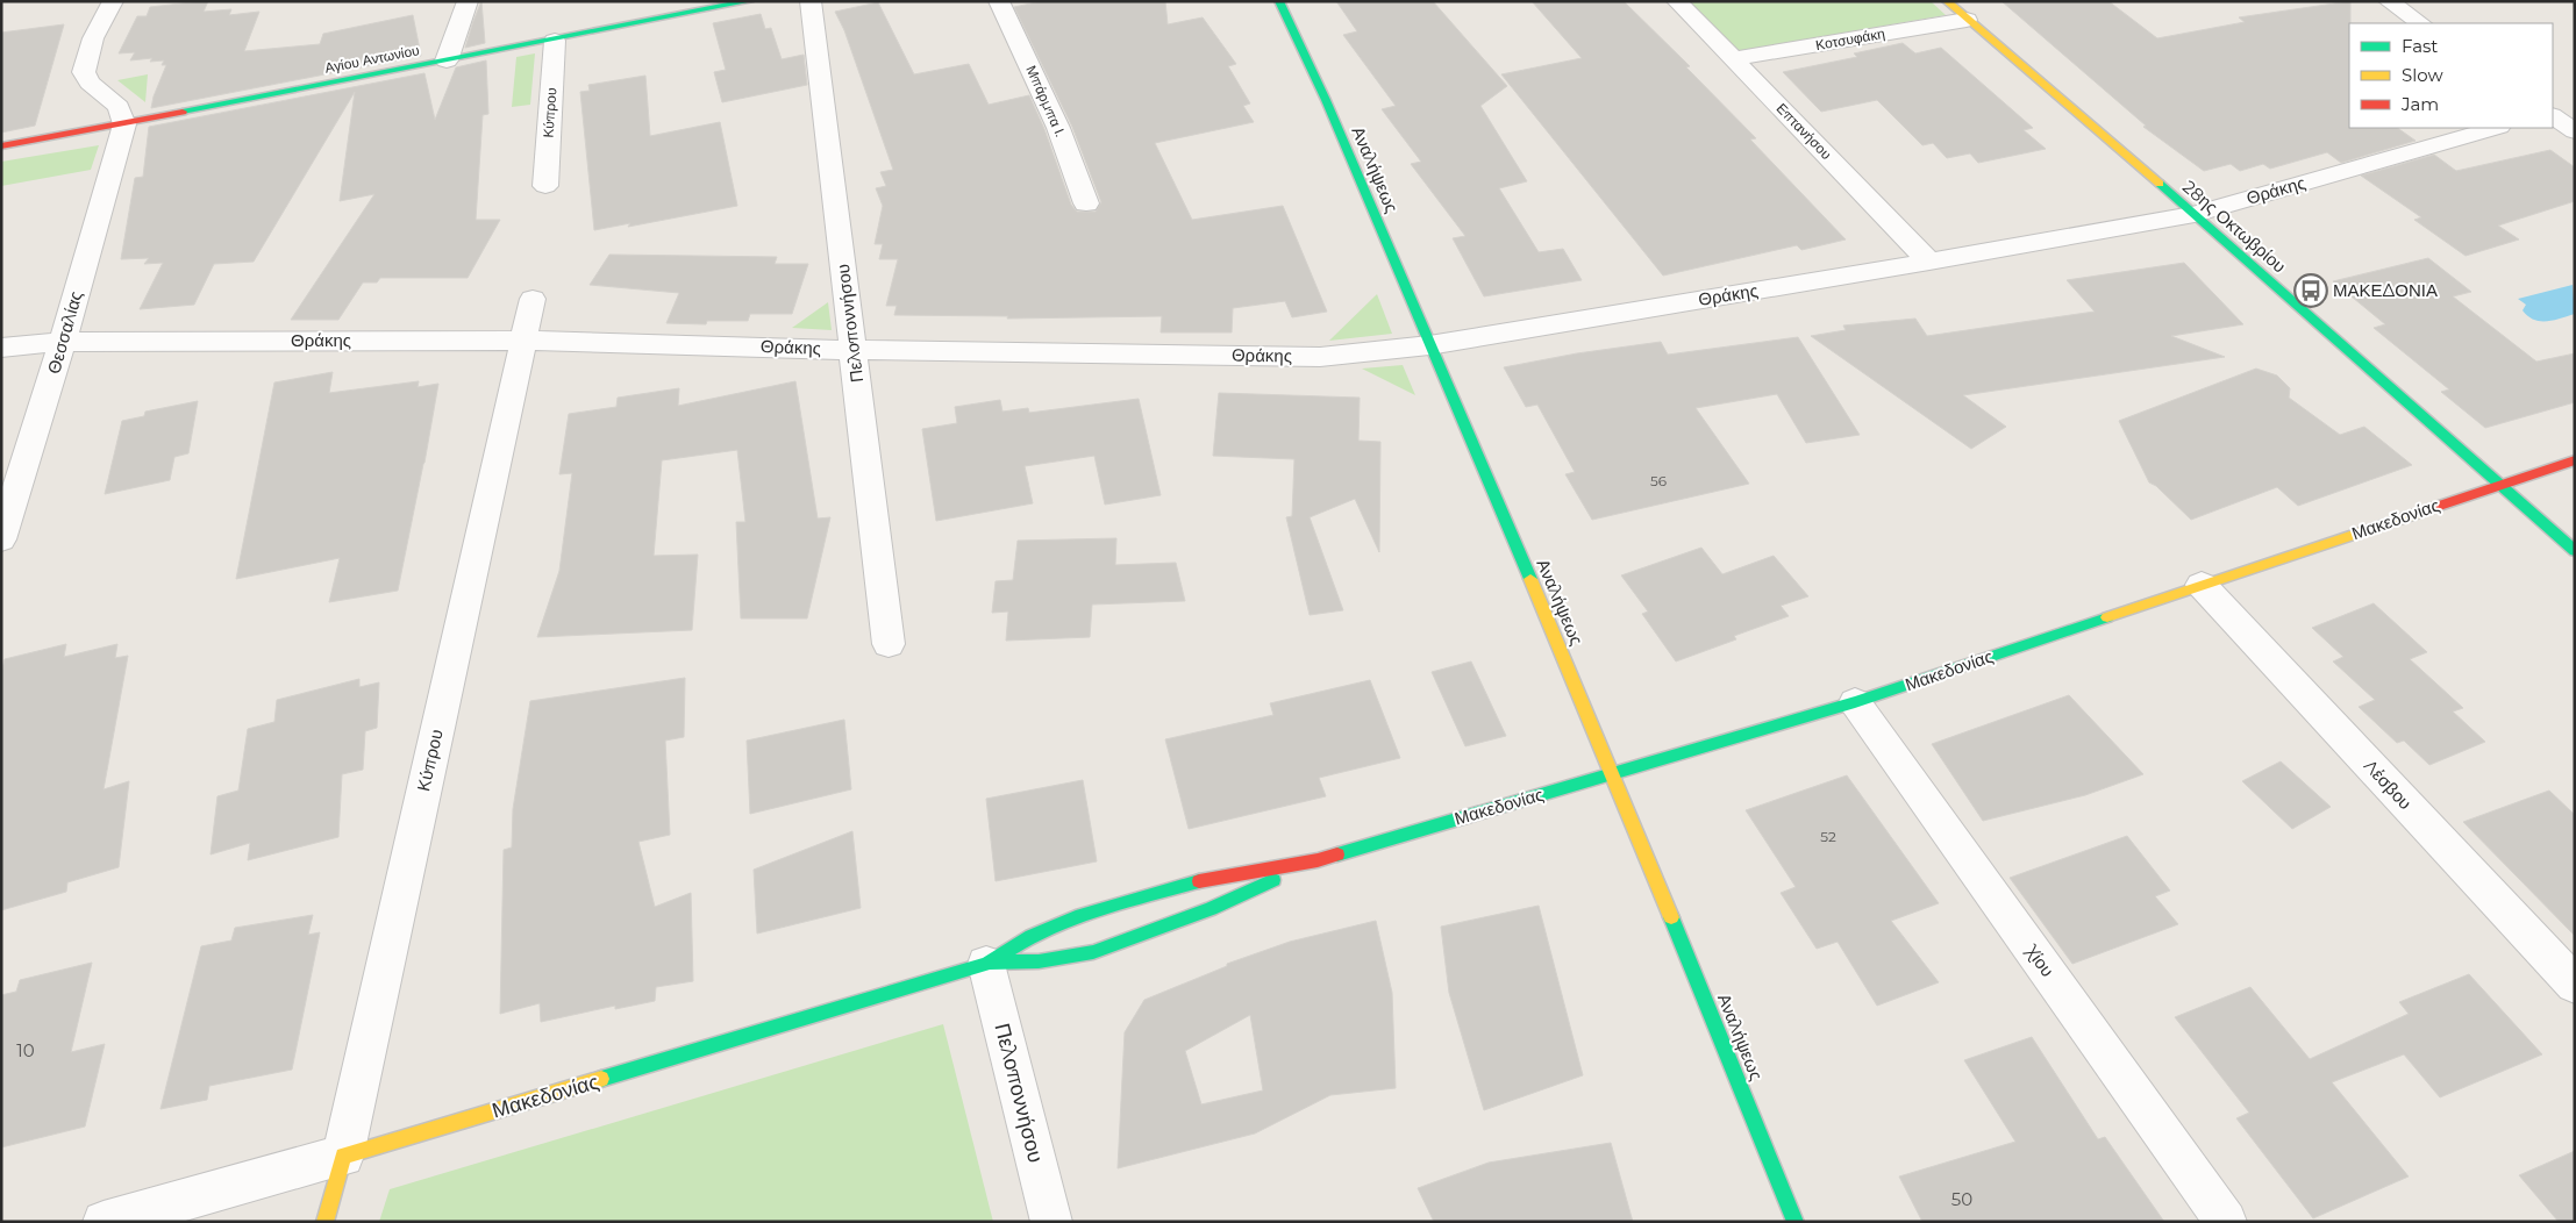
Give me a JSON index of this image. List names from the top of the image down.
{
  "streets": {
    "street": [
      "Κοτσυφάκη",
      "Αγίου Αντωνίου",
      "Μπάρμπα Ι.",
      "Κύπρου",
      "Επτανήσου",
      "Αναλήψεως",
      "Θράκης",
      "28ης Οκτωβρίου",
      "Πελοποννήσου",
      "Θεσσαλίας",
      "Μακεδονίας",
      "Λέσβου",
      "Χίου"
    ]
  },
  "crossings": [
    ["Κοτσυφάκη", "Επτανήσου"],
    ["Κοτσυφάκη", "28ης Οκτωβρίου"],
    ["Αγίου Αντωνίου", "Κύπρου"],
    ["Αγίου Αντωνίου", "Θεσσαλίας"],
    ["Κύπρου", "Θράκης"],
    ["Κύπρου", "Μακεδονίας"],
    ["Επτανήσου", "Θράκης"],
    ["Αναλήψεως", "Θράκης"],
    ["Αναλήψεως", "Μακεδονίας"],
    ["Θράκης", "28ης Οκτωβρίου"],
    ["Θράκης", "Πελοποννήσου"],
    ["Θράκης", "Θεσσαλίας"],
    ["28ης Οκτωβρίου", "Μακεδονίας"],
    ["Πελοποννήσου", "Μακεδονίας"],
    ["Μακεδονίας", "Λέσβου"],
    ["Μακεδονίας", "Χίου"]
  ],
  "places": {
    "bus stop": ["ΜΑΚΕΔΟΝΙΑ"]
  },
  "house_numbers": [
    "56",
    "52",
    "10",
    "50"
  ],
  "legend": ["Fast", "Slow", "Jam"]
}
